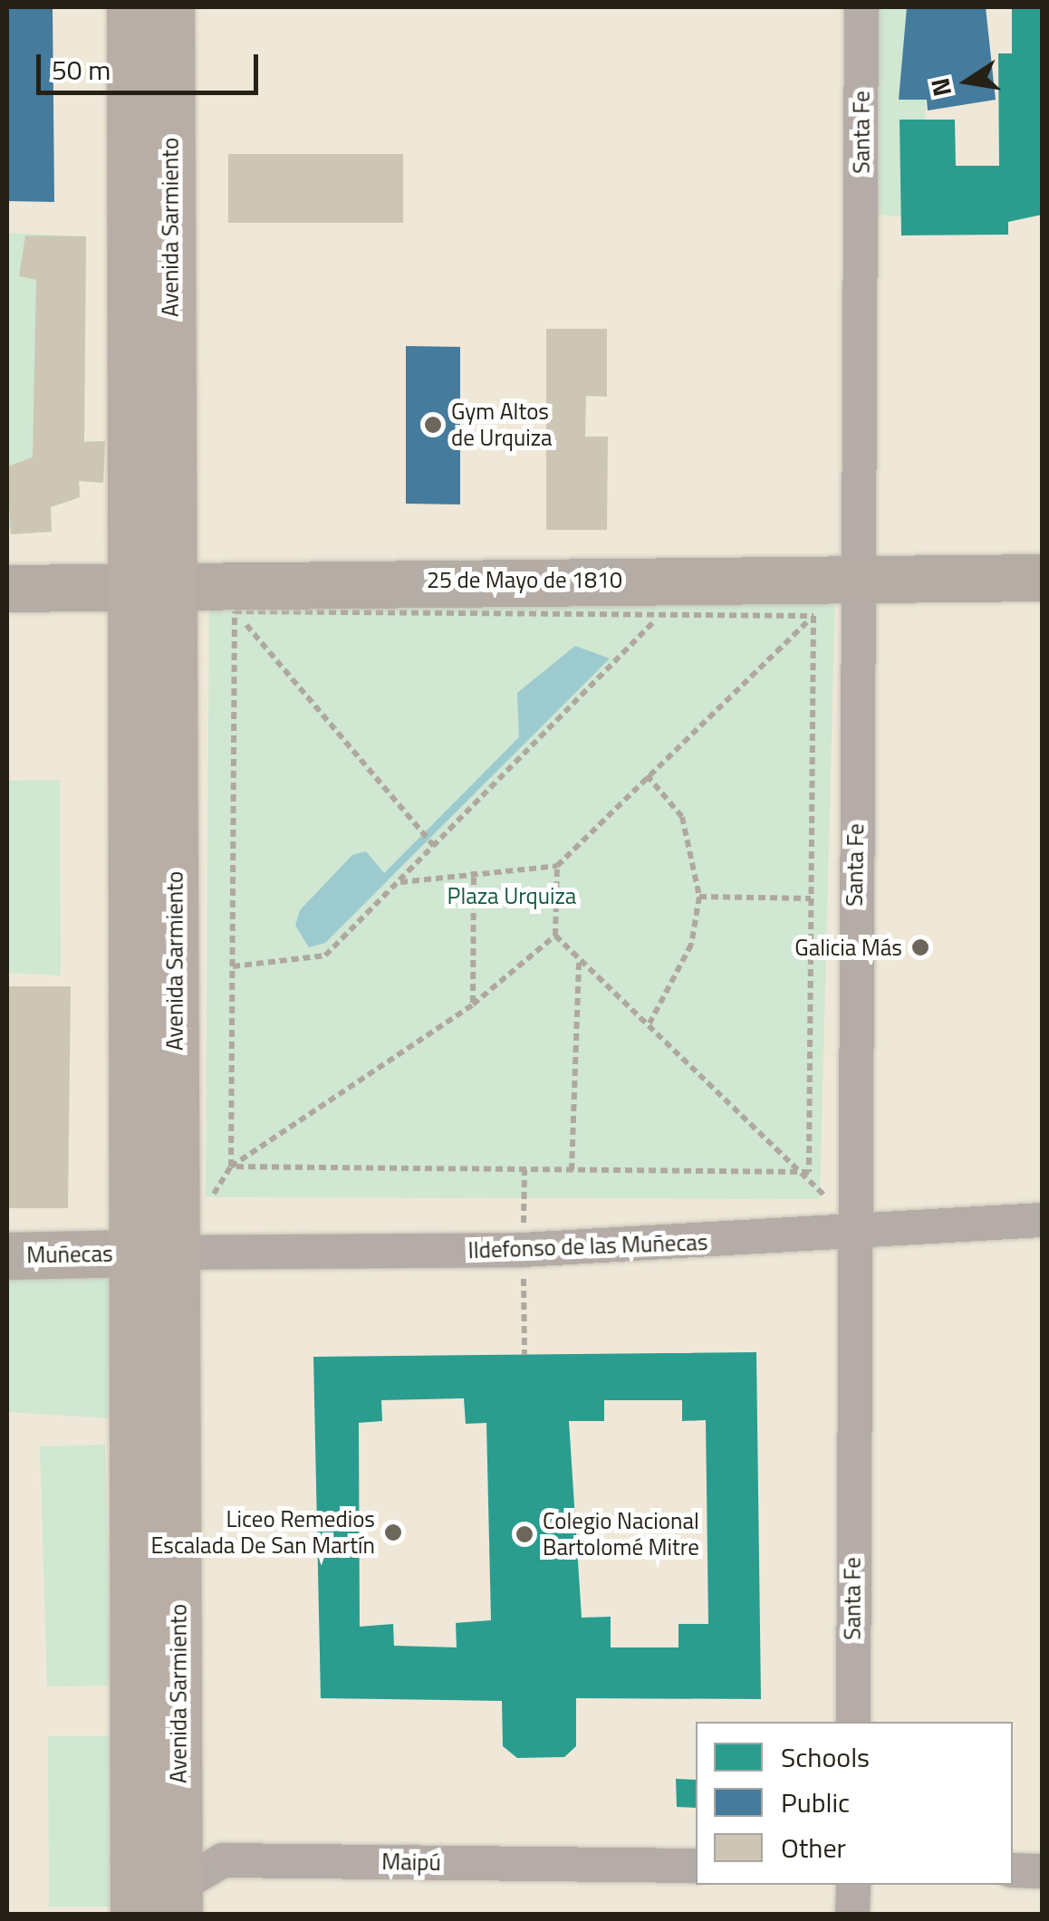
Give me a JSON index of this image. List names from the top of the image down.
{
  "streets": {
    "main road": ["Avenida Sarmiento"],
    "street": [
      "Santa Fe",
      "25 de Mayo de 1810",
      "Ildefonso de las Muñecas",
      "Muñecas",
      "Maipú"
    ]
  },
  "crossings": [
    ["Santa Fe", "25 de Mayo de 1810"],
    ["Santa Fe", "Ildefonso de las Muñecas"],
    ["Avenida Sarmiento", "25 de Mayo de 1810"],
    ["Avenida Sarmiento", "Ildefonso de las Muñecas"],
    ["Avenida Sarmiento", "Muñecas"],
    ["Avenida Sarmiento", "Maipú"],
    ["Ildefonso de las Muñecas", "Muñecas"]
  ],
  "parks": ["Plaza Urquiza"],
  "places": [
    "Gym Altos de Urquiza",
    "Galicia Más",
    "Liceo Remedios Escalada De San Martín",
    "Colegio Nacional Bartolomé Mitre"
  ],
  "legend": ["Schools", "Public", "Other"],
  "scale_bar": "50 m",
  "north": "left"
}
